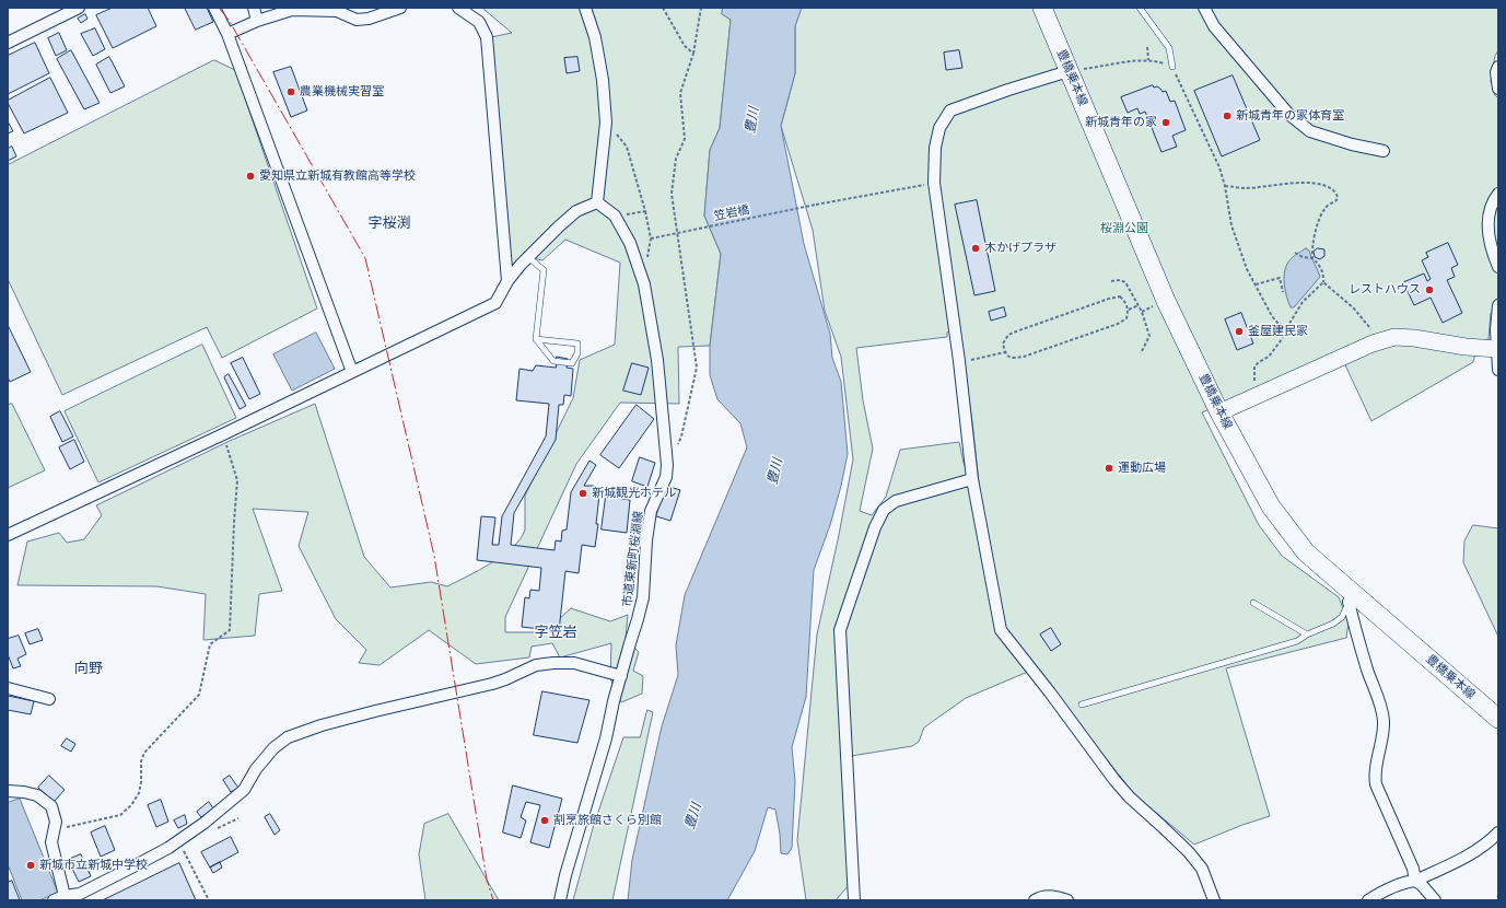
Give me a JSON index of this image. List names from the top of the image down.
{
  "streets": {
    "main road": ["豊橋乗本線"],
    "street": ["市道東新町桜淵線"],
    "path": ["笠岩橋"]
  },
  "districts": ["字桜渕", "字笠岩", "向野"],
  "water": ["豊川"],
  "parks": ["桜淵公園"],
  "places": [
    "農業機械実習室",
    "新城青年の家体育室",
    "新城青年の家",
    "愛知県立新城有教館高等学校",
    "木かげプラザ",
    "レストハウス",
    "釜屋建民家",
    "運動広場",
    "新城観光ホテル",
    "割烹旅館さくら別館",
    "新城市立新城中学校"
  ]
}
